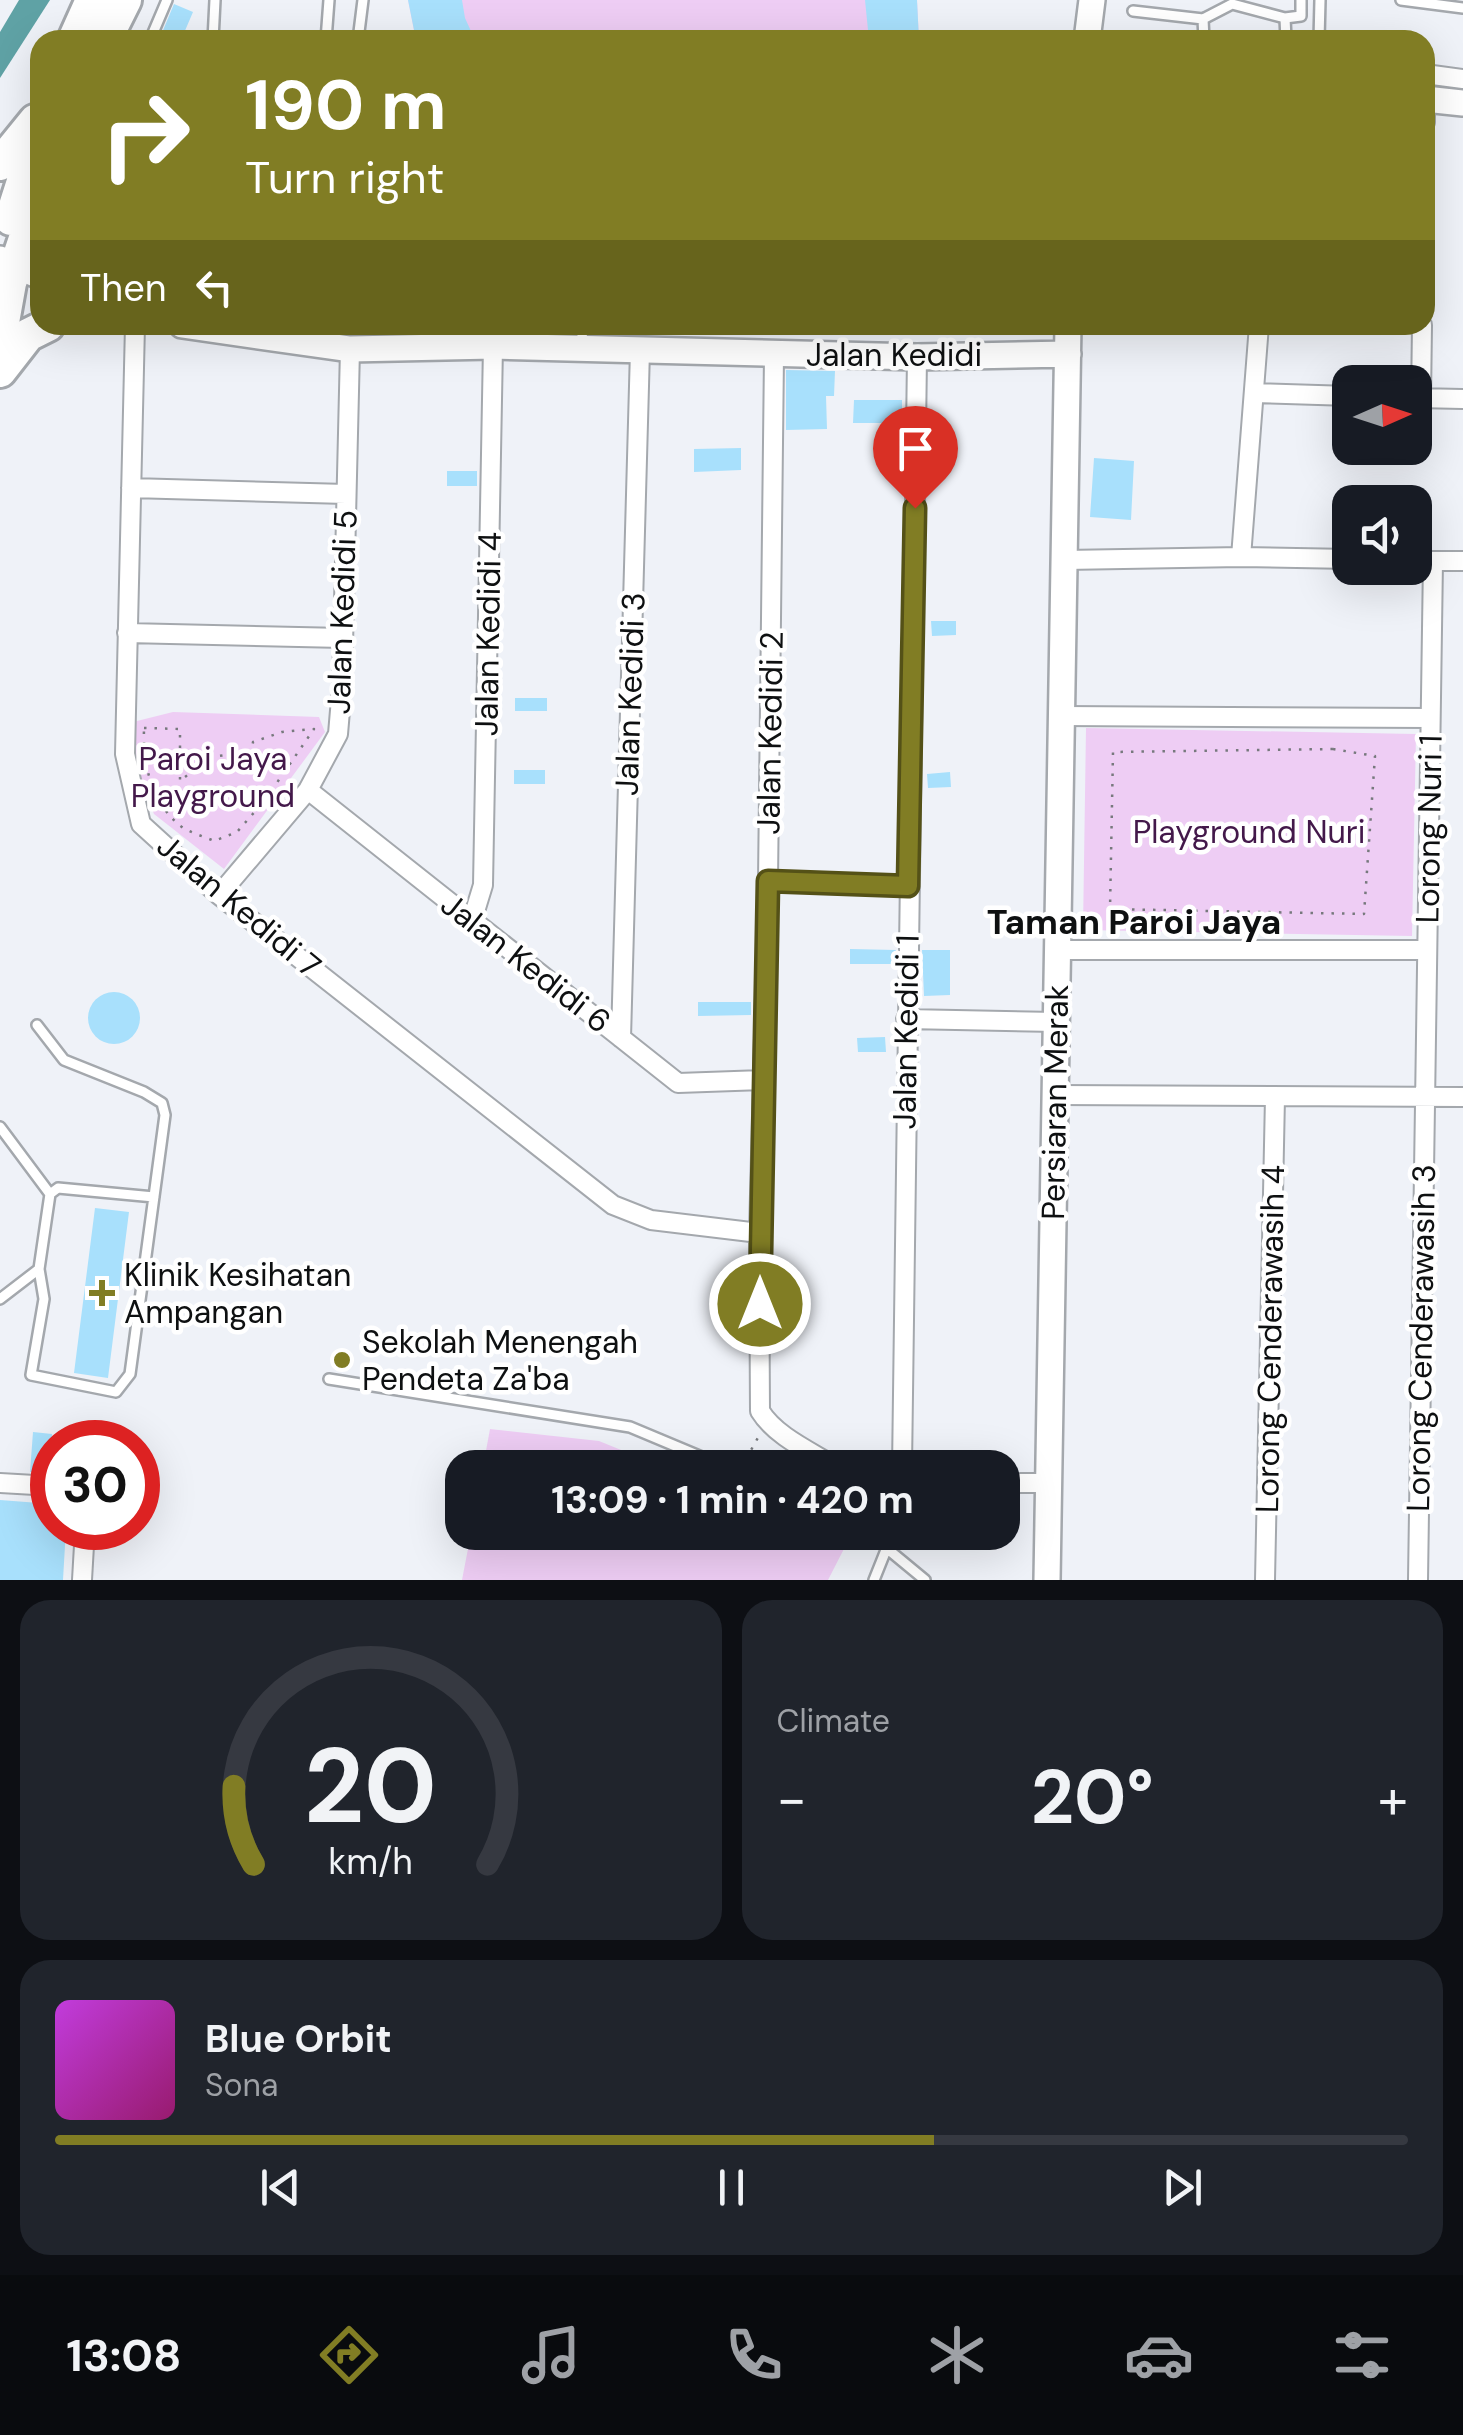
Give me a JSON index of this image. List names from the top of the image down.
{
  "streets": {
    "street": [
      "Jalan Kedidi",
      "Jalan Kedidi 5",
      "Jalan Kedidi 4",
      "Jalan Kedidi 3",
      "Jalan Kedidi 2",
      "Lorong Nuri 1",
      "Jalan Kedidi 7",
      "Jalan Kedidi 6",
      "Jalan Kedidi 1",
      "Persiaran Merak",
      "Lorong Cenderawasih 3",
      "Lorong Cenderawasih 4"
    ]
  },
  "crossings": [
    ["Jalan Kedidi", "Jalan Kedidi 5"],
    ["Jalan Kedidi", "Jalan Kedidi 4"],
    ["Jalan Kedidi", "Jalan Kedidi 3"],
    ["Jalan Kedidi", "Jalan Kedidi 2"],
    ["Jalan Kedidi", "Jalan Kedidi 1"],
    ["Jalan Kedidi", "Persiaran Merak"],
    ["Jalan Kedidi 5", "Jalan Kedidi 7"],
    ["Jalan Kedidi 5", "Jalan Kedidi 6"],
    ["Jalan Kedidi 4", "Jalan Kedidi 6"],
    ["Jalan Kedidi 3", "Jalan Kedidi 6"],
    ["Jalan Kedidi 2", "Jalan Kedidi 7"],
    ["Jalan Kedidi 2", "Jalan Kedidi 6"],
    ["Lorong Nuri 1", "Lorong Cenderawasih 3"]
  ],
  "districts": ["Taman Paroi Jaya"],
  "parks": ["Paroi Jaya Playground", "Playground Nuri"],
  "places": {
    "health": ["Klinik Kesihatan Ampangan"],
    "other": ["Sekolah Menengah Pendeta Za'ba"]
  },
  "north": "right",
  "page": {
    "turn": ["190 m", "Turn right"],
    "then": "Then",
    "limit": "30",
    "trip": "13:09 · 1 min · 420 m",
    "tile": "Climate",
    "heat": ["−", "20°", "+"],
    "song": ["Blue Orbit", "Sona"],
    "tabs": "13:08",
    "gauge": ["20", "km/h"]
  }
}
